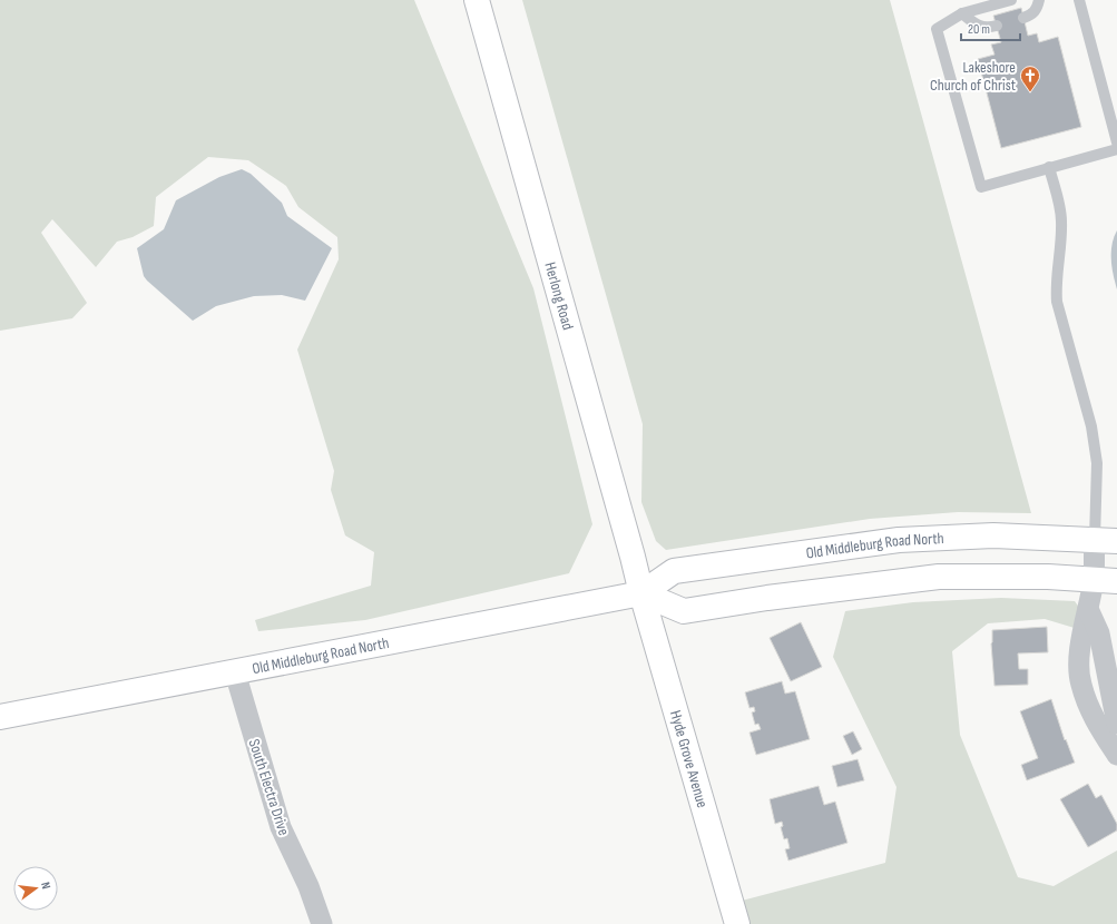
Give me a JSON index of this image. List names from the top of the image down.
{
  "streets": {
    "main road": ["Herlong Road", "Old Middleburg Road North", "Hyde Grove Avenue"],
    "street": ["South Electra Drive"]
  },
  "crossings": [
    ["Herlong Road", "Old Middleburg Road North"],
    ["Herlong Road", "Hyde Grove Avenue"],
    ["Old Middleburg Road North", "Hyde Grove Avenue"],
    ["Old Middleburg Road North", "South Electra Drive"]
  ],
  "places": {
    "church": ["Lakeshore Church of Christ"]
  },
  "scale_bar": "20 m",
  "north": "right"
}
